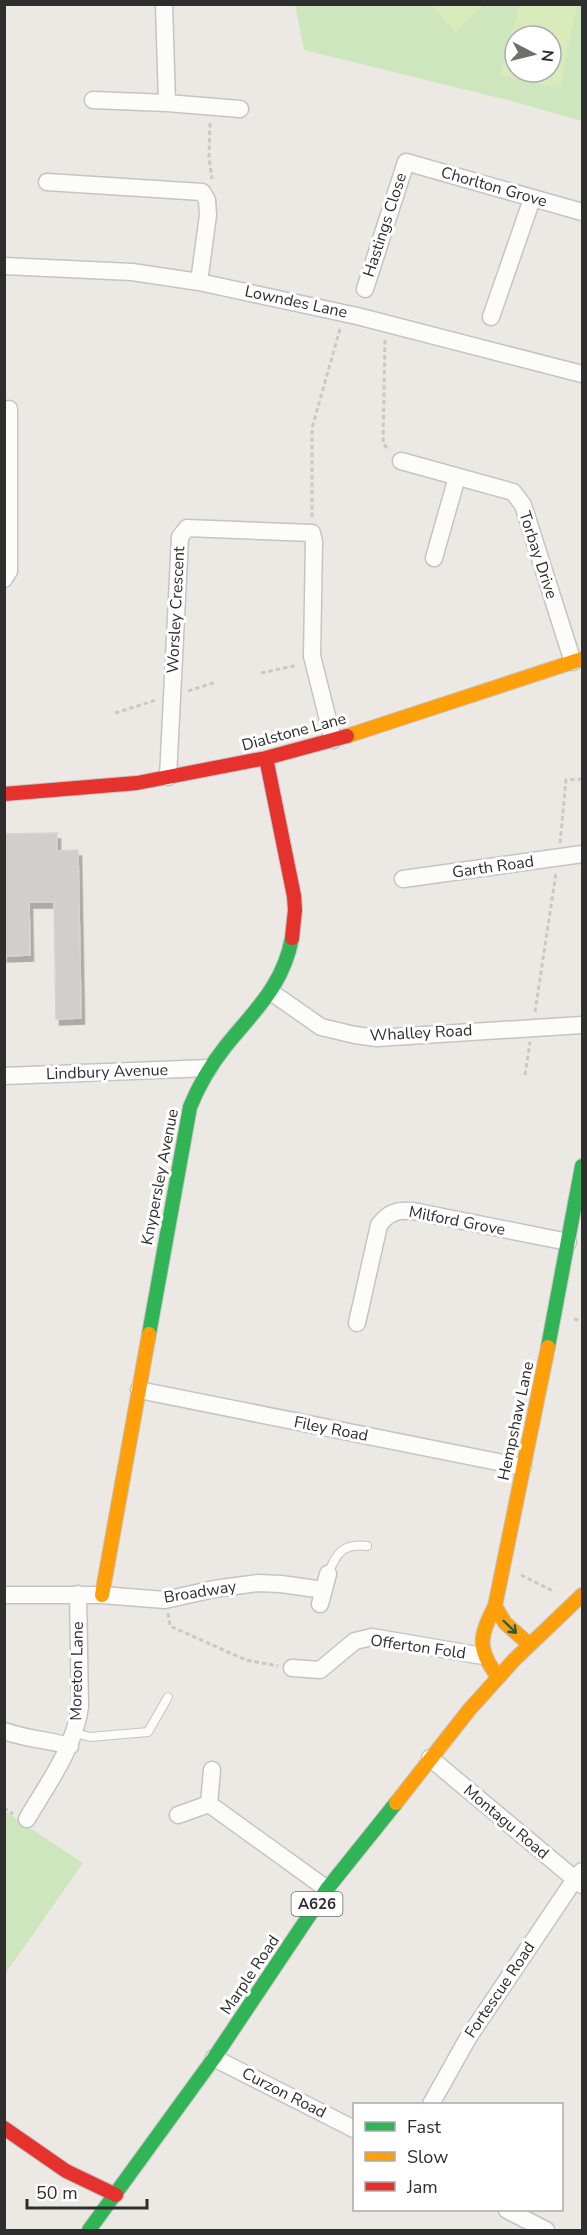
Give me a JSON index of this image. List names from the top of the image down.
{
  "streets": {
    "street": [
      "Chorlton Grove",
      "Hastings Close",
      "Lowndes Lane",
      "Torbay Drive",
      "Worsley Crescent",
      "Dialstone Lane",
      "Garth Road",
      "Whalley Road",
      "Lindbury Avenue",
      "Knypersley Avenue",
      "Milford Grove",
      "Hempshaw Lane",
      "Filey Road",
      "Broadway",
      "Offerton Fold",
      "Moreton Lane",
      "Montagu Road",
      "A626",
      "Marple Road",
      "Fortescue Road",
      "Curzon Road"
    ]
  },
  "crossings": [
    ["Chorlton Grove", "Hastings Close"],
    ["Torbay Drive", "Dialstone Lane"],
    ["Worsley Crescent", "Dialstone Lane"],
    ["Dialstone Lane", "Knypersley Avenue"],
    ["Whalley Road", "Knypersley Avenue"],
    ["Lindbury Avenue", "Knypersley Avenue"],
    ["Knypersley Avenue", "Filey Road"],
    ["Knypersley Avenue", "Broadway"],
    ["Milford Grove", "Hempshaw Lane"],
    ["Hempshaw Lane", "Filey Road"],
    ["Hempshaw Lane", "Offerton Fold"],
    ["Broadway", "Moreton Lane"],
    ["Montagu Road", "Marple Road"],
    ["Montagu Road", "Fortescue Road"],
    ["A626", "Marple Road"],
    ["Marple Road", "Curzon Road"]
  ],
  "legend": ["Fast", "Slow", "Jam"],
  "scale_bar": "50 m",
  "north": "right"
}
